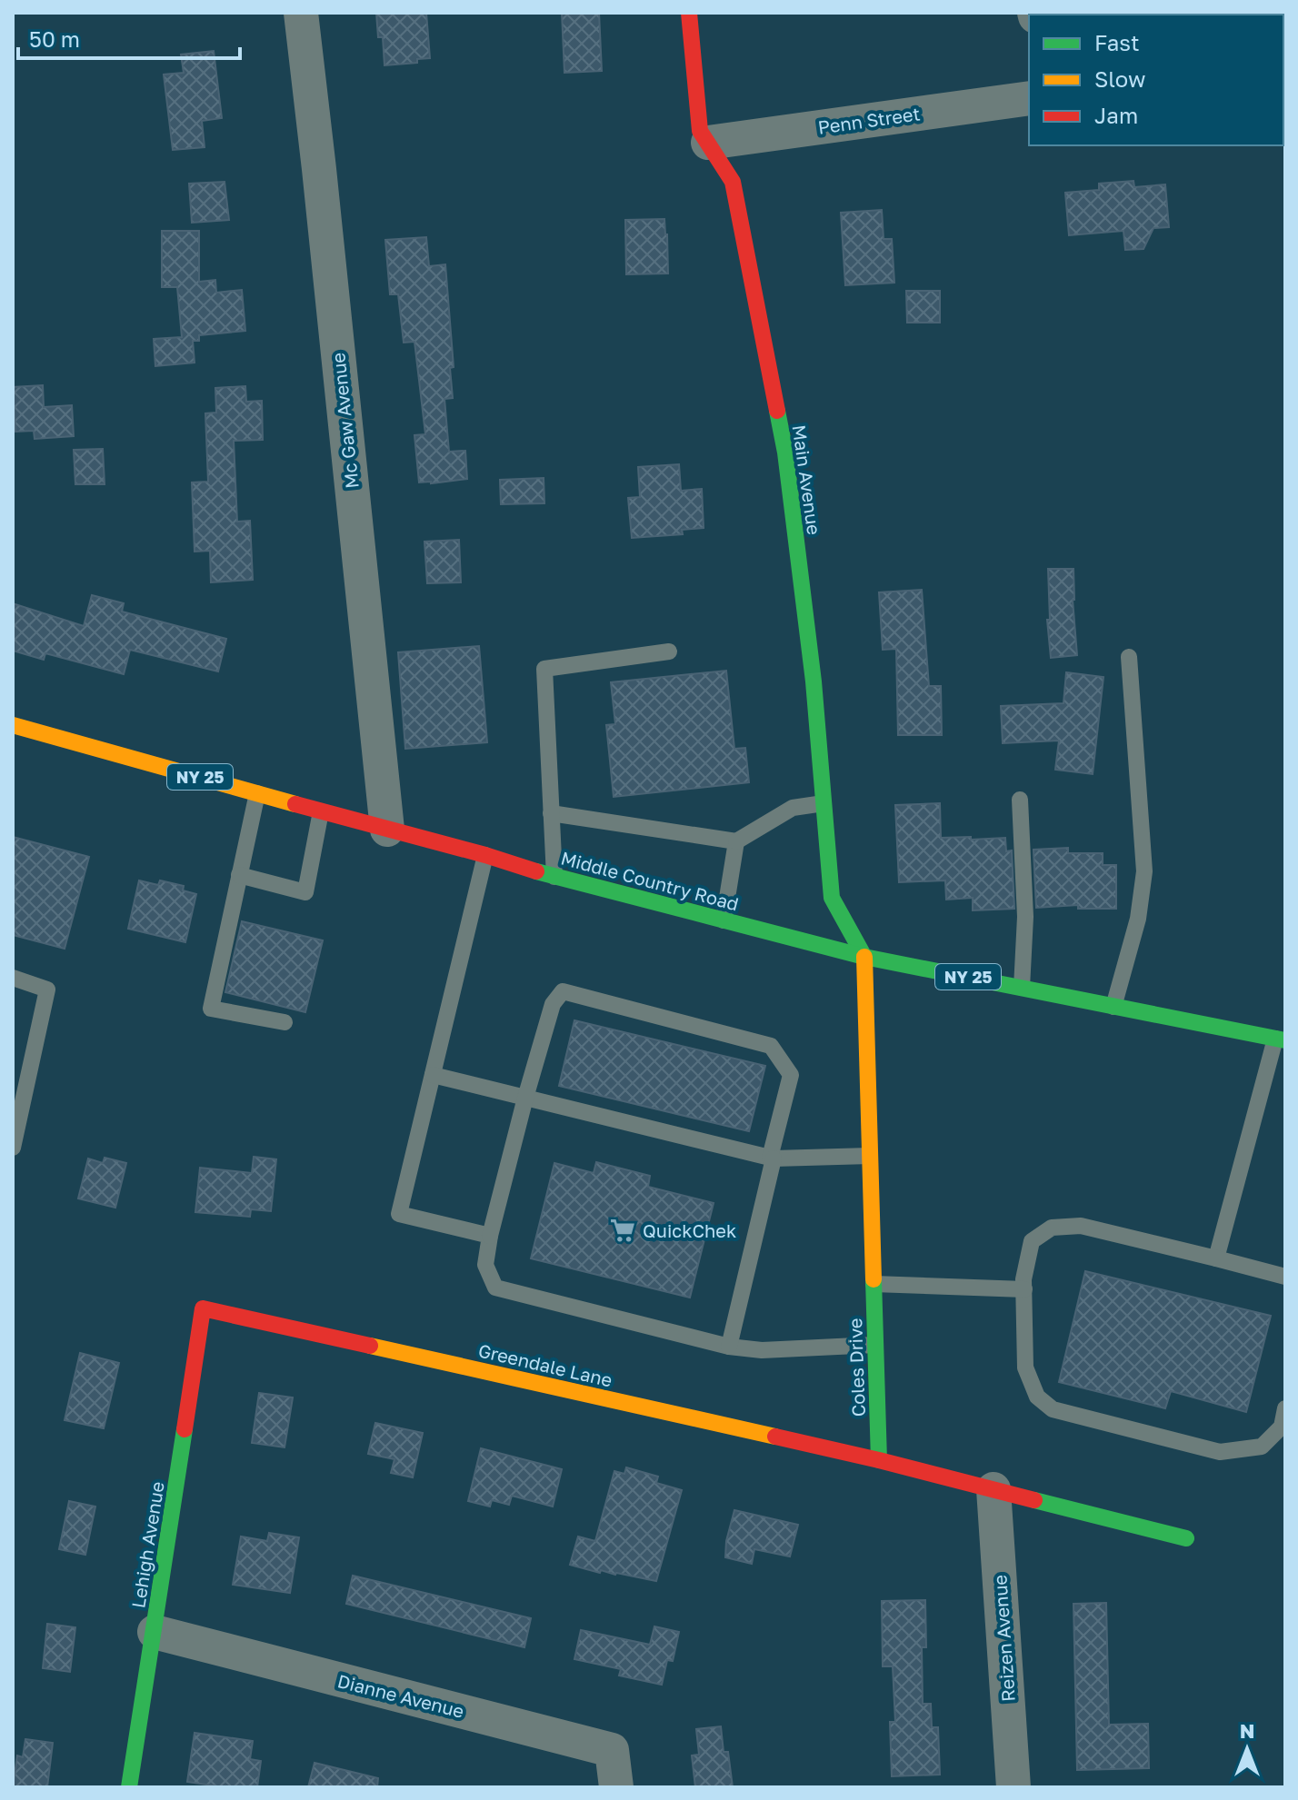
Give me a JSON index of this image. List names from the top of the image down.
{
  "streets": {
    "street": [
      "Penn Street",
      "Mc Gaw Avenue",
      "Main Avenue",
      "NY 25",
      "Middle Country Road",
      "Greendale Lane",
      "Coles Drive",
      "Lehigh Avenue",
      "Reizen Avenue",
      "Dianne Avenue"
    ]
  },
  "crossings": [
    ["Penn Street", "Main Avenue"],
    ["Mc Gaw Avenue", "Middle Country Road"],
    ["Main Avenue", "Middle Country Road"],
    ["Main Avenue", "Coles Drive"],
    ["Middle Country Road", "Coles Drive"],
    ["Greendale Lane", "Coles Drive"],
    ["Greendale Lane", "Lehigh Avenue"],
    ["Lehigh Avenue", "Dianne Avenue"]
  ],
  "places": {
    "supermarket": ["QuickChek"]
  },
  "legend": ["Fast", "Slow", "Jam"],
  "scale_bar": "50 m",
  "north": "top"
}
